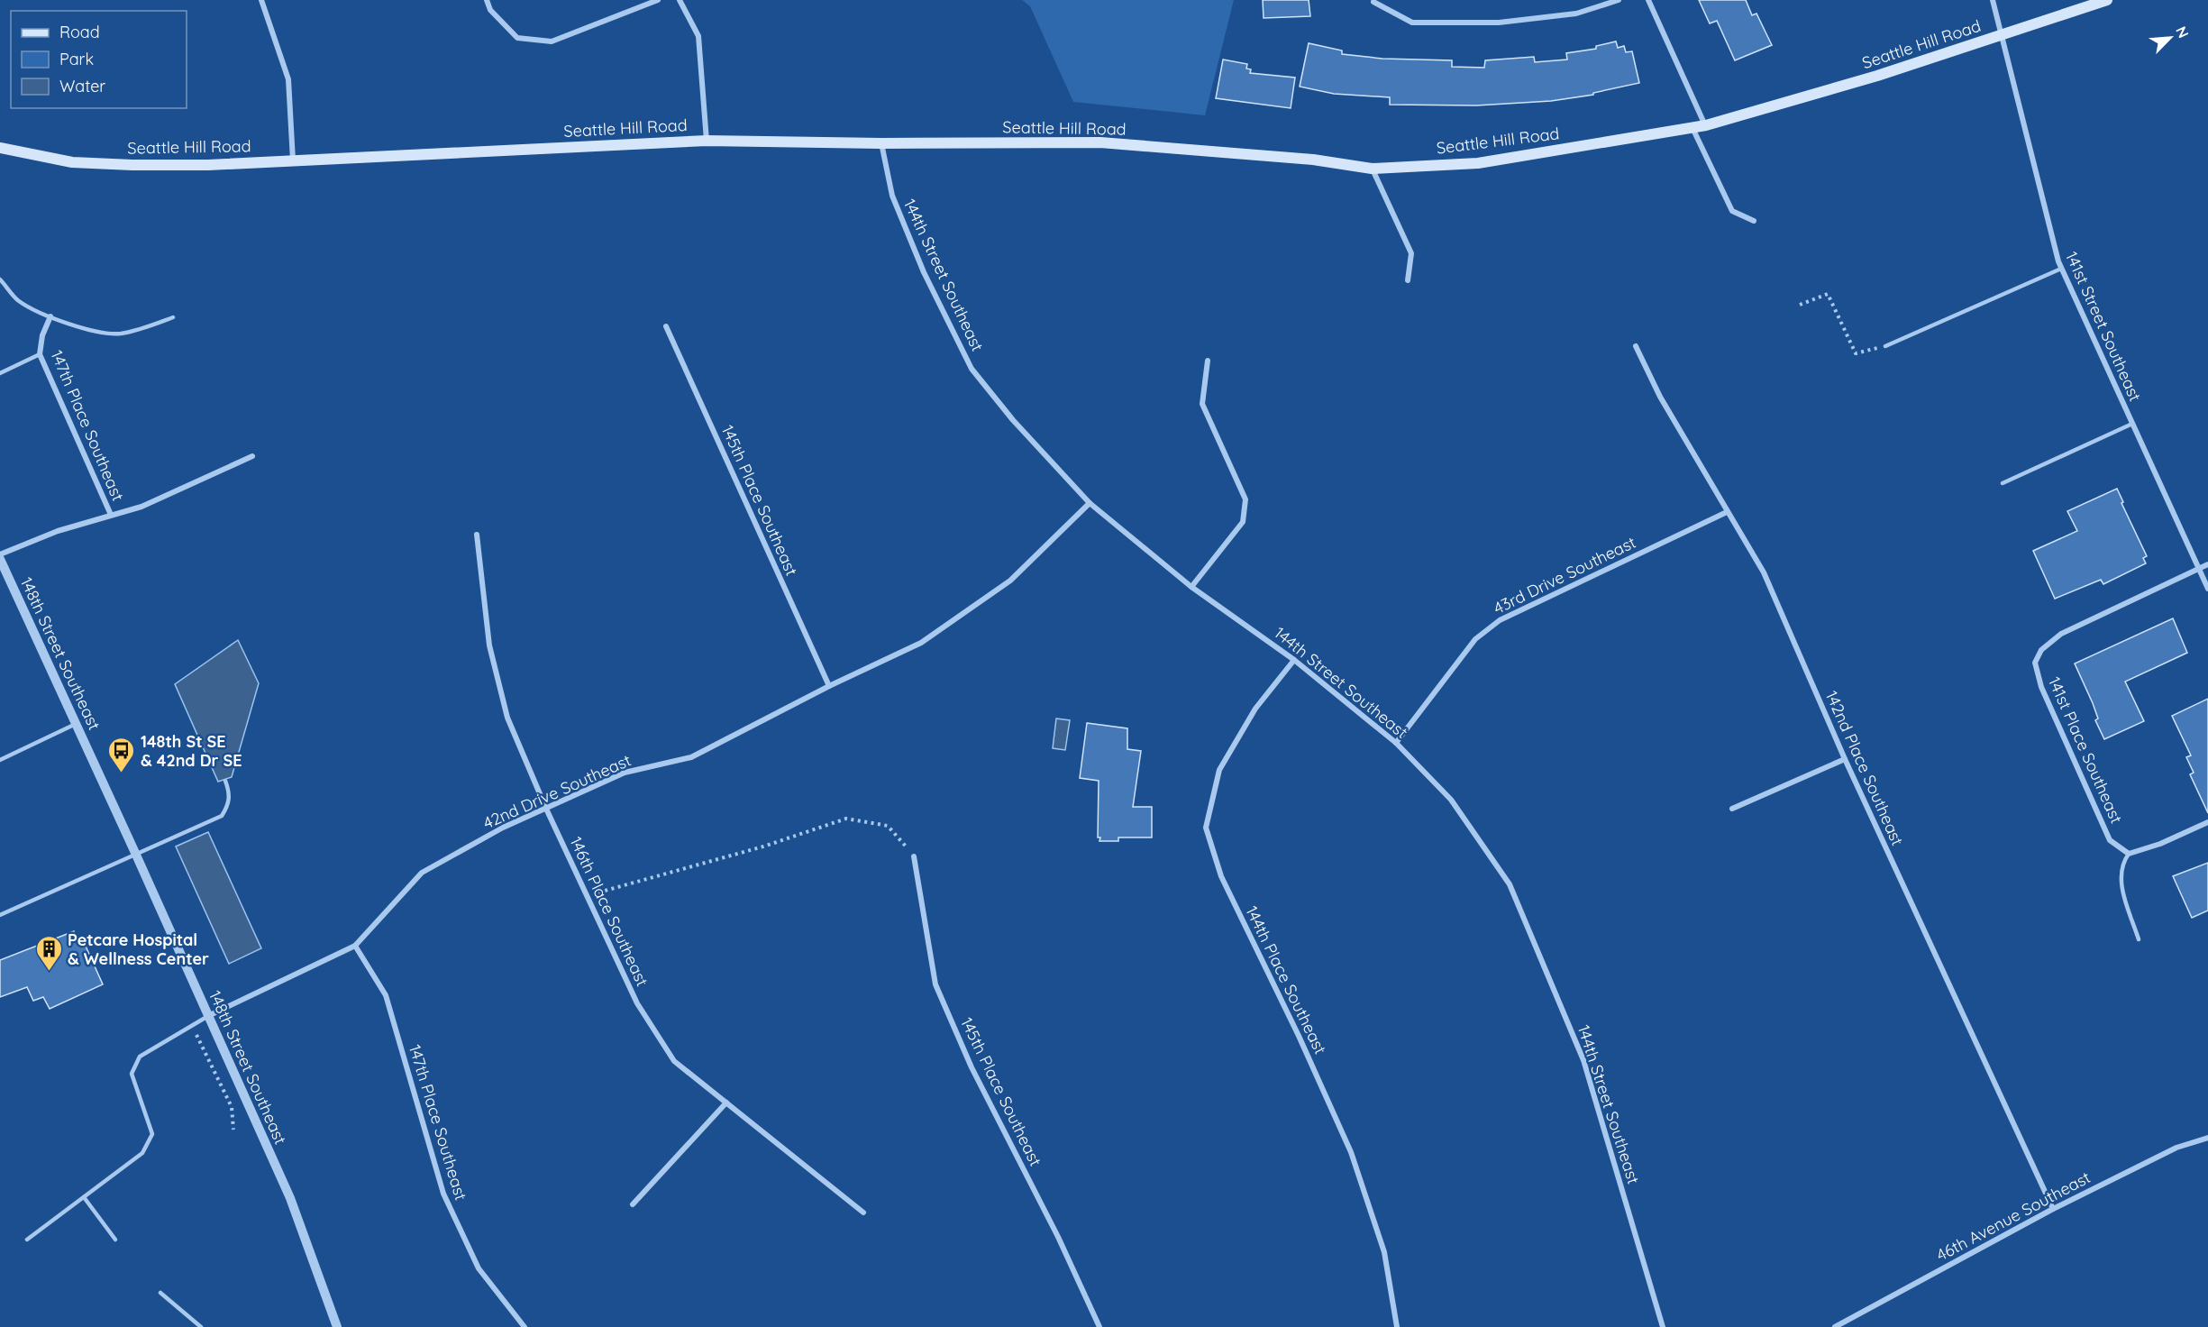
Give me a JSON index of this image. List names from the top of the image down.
{
  "streets": {
    "main road": ["Seattle Hill Road"],
    "street": [
      "144th Street Southeast",
      "141st Street Southeast",
      "147th Place Southeast",
      "145th Place Southeast",
      "43rd Drive Southeast",
      "148th Street Southeast",
      "141st Place Southeast",
      "142nd Place Southeast",
      "42nd Drive Southeast",
      "146th Place Southeast",
      "144th Place Southeast",
      "46th Avenue Southeast"
    ]
  },
  "crossings": [
    ["Seattle Hill Road", "144th Street Southeast"],
    ["Seattle Hill Road", "141st Street Southeast"],
    ["144th Street Southeast", "43rd Drive Southeast"],
    ["144th Street Southeast", "42nd Drive Southeast"],
    ["144th Street Southeast", "144th Place Southeast"],
    ["141st Street Southeast", "141st Place Southeast"],
    ["147th Place Southeast", "42nd Drive Southeast"],
    ["145th Place Southeast", "42nd Drive Southeast"],
    ["43rd Drive Southeast", "142nd Place Southeast"],
    ["148th Street Southeast", "42nd Drive Southeast"],
    ["142nd Place Southeast", "46th Avenue Southeast"],
    ["42nd Drive Southeast", "146th Place Southeast"]
  ],
  "places": {
    "bus stop": ["148th St SE & 42nd Dr SE"],
    "building": ["Petcare Hospital & Wellness Center"]
  },
  "legend": ["Road", "Park", "Water"],
  "north": "top right"
}
